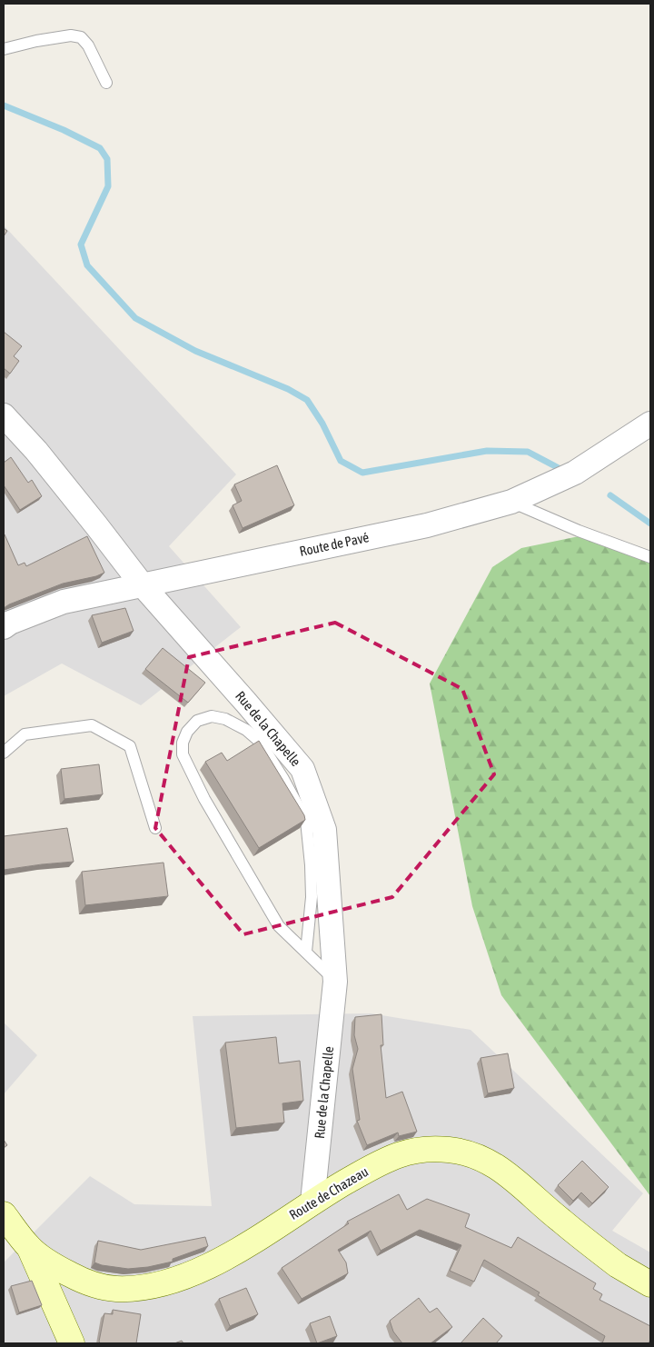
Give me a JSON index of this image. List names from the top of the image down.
{
  "streets": {
    "main road": ["Route de Chazeau"],
    "street": ["Route de Pavé", "Rue de la Chapelle"]
  },
  "crossings": [
    ["Route de Pavé", "Rue de la Chapelle"],
    ["Rue de la Chapelle", "Route de Chazeau"]
  ]
}
